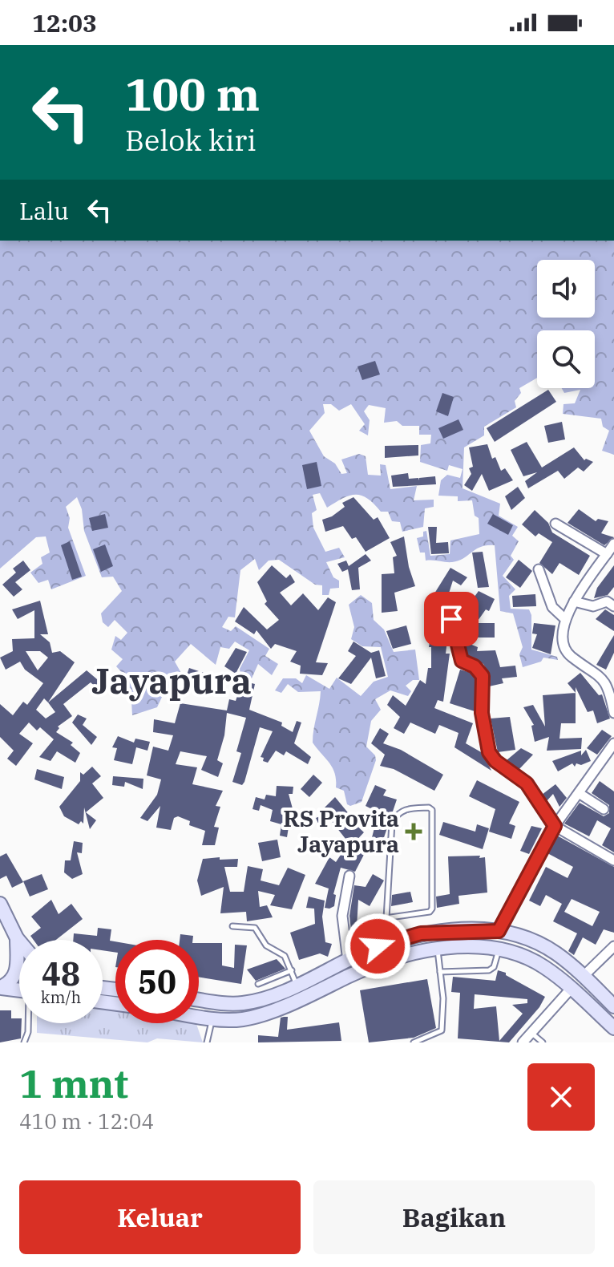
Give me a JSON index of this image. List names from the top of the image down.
{
  "districts": ["Jayapura"],
  "places": {
    "health": ["RS Provita Jayapura"]
  },
  "page": {
    "status": "12:03",
    "turn": ["100 m", "Belok kiri"],
    "then": "Lalu",
    "speed": "48 km/h",
    "limit": "50",
    "heading": ["1 mnt", "410 m · 12:04"],
    "buttons": ["Keluar", "Bagikan"]
  }
}
